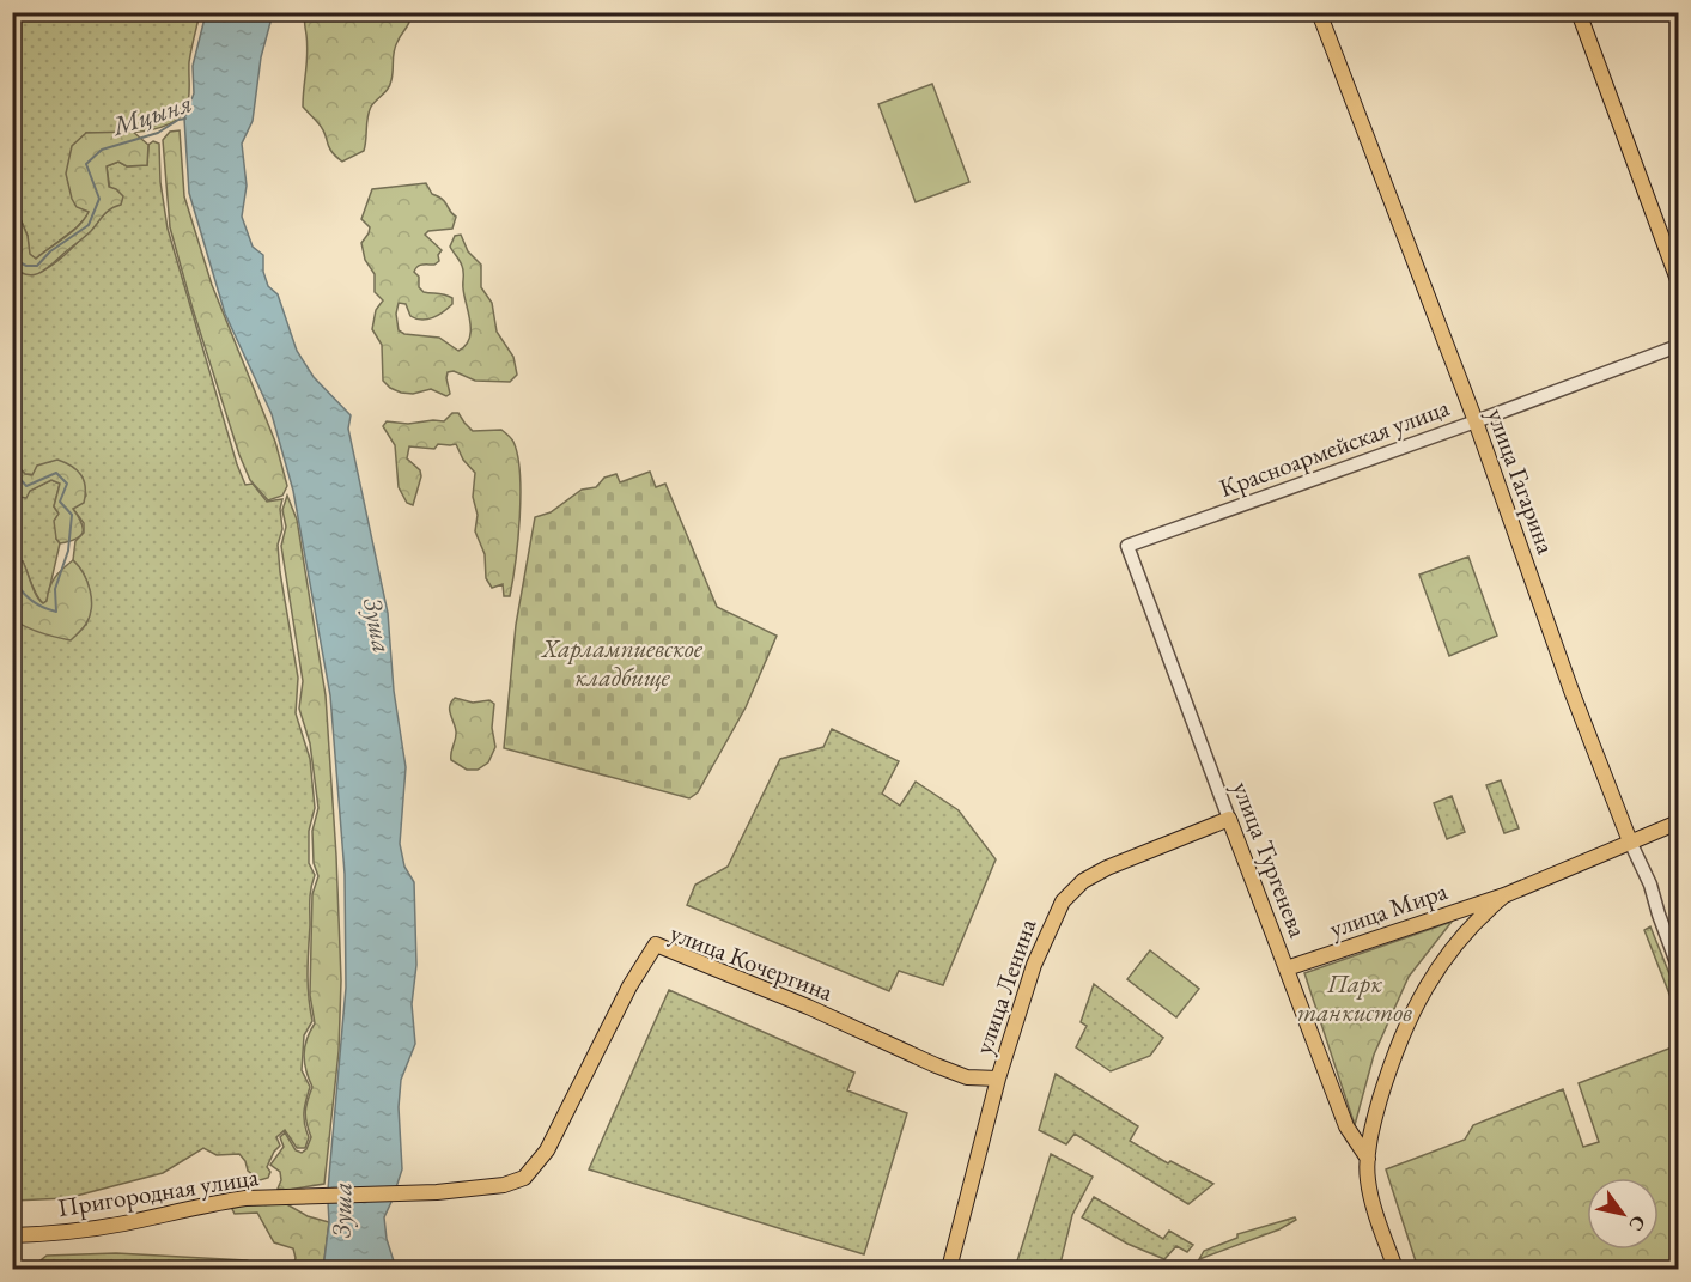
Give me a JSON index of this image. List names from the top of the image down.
{
  "streets": {
    "main road": [
      "улица Гагарина",
      "улица Тургенева",
      "улица Мира",
      "улица Кочергина",
      "улица Ленина",
      "Пригородная улица"
    ],
    "street": ["Красноармейская улица"]
  },
  "crossings": [
    ["Красноармейская улица", "улица Гагарина"],
    ["Красноармейская улица", "улица Тургенева"],
    ["улица Гагарина", "улица Мира"],
    ["улица Тургенева", "улица Мира"],
    ["улица Тургенева", "улица Ленина"],
    ["улица Кочергина", "улица Ленина"],
    ["улица Кочергина", "Пригородная улица"]
  ],
  "water": ["Мцыня", "Зуша"],
  "parks": ["Харлампиевское кладбище", "Парк танкистов"],
  "north": "bottom right"
}
